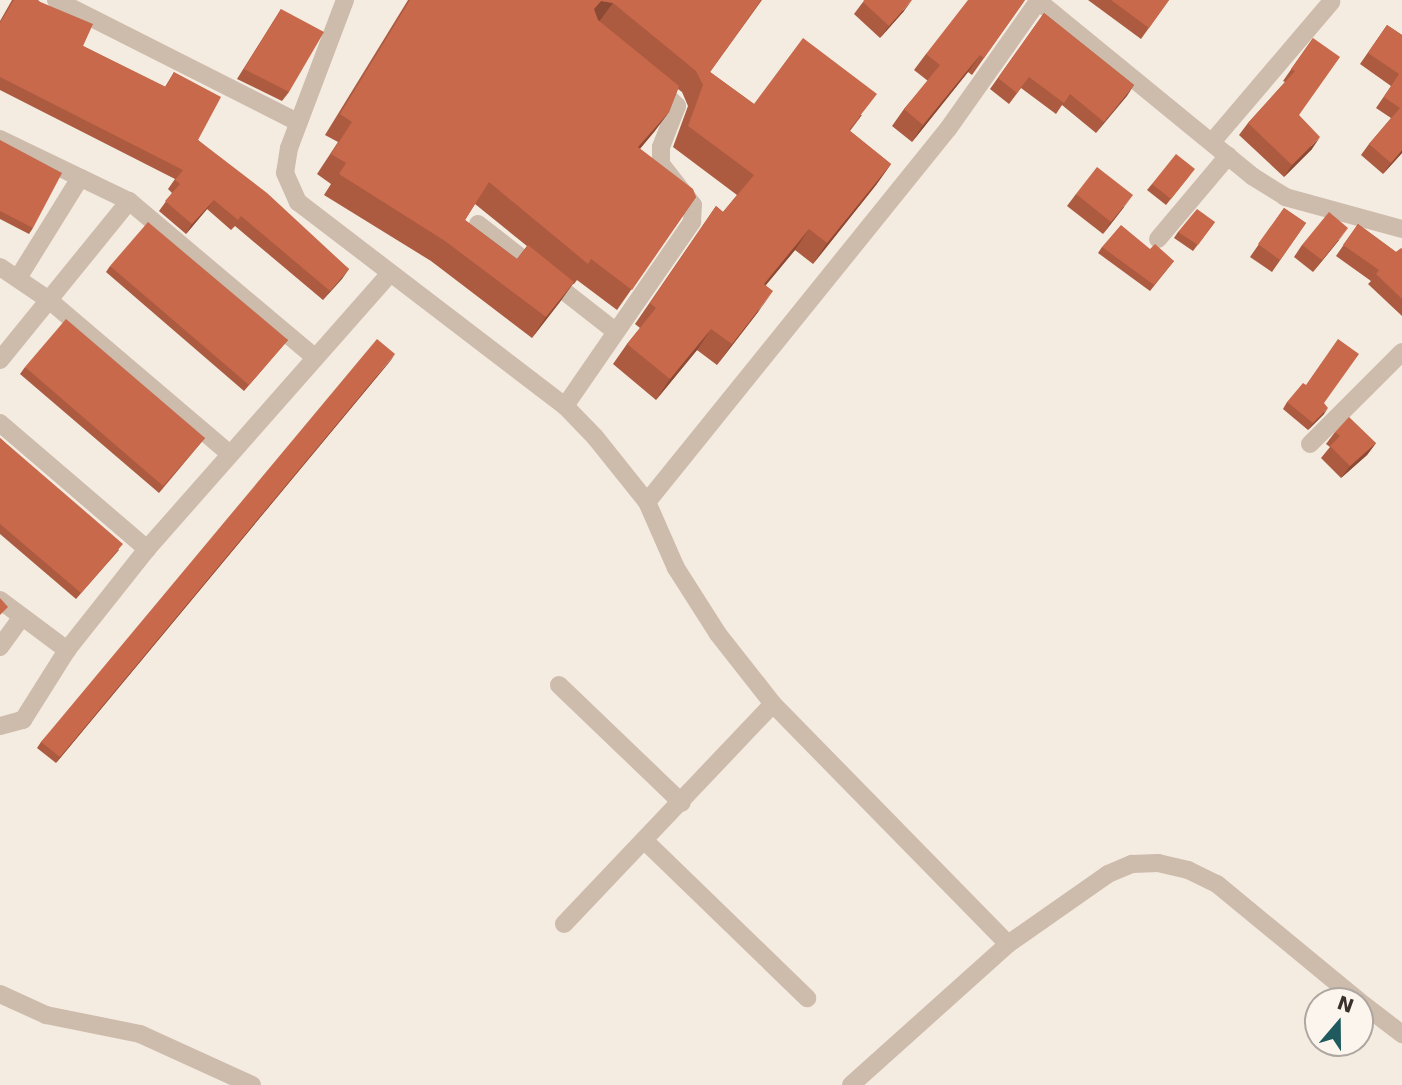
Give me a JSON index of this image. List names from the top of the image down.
{
  "north": "top"
}
